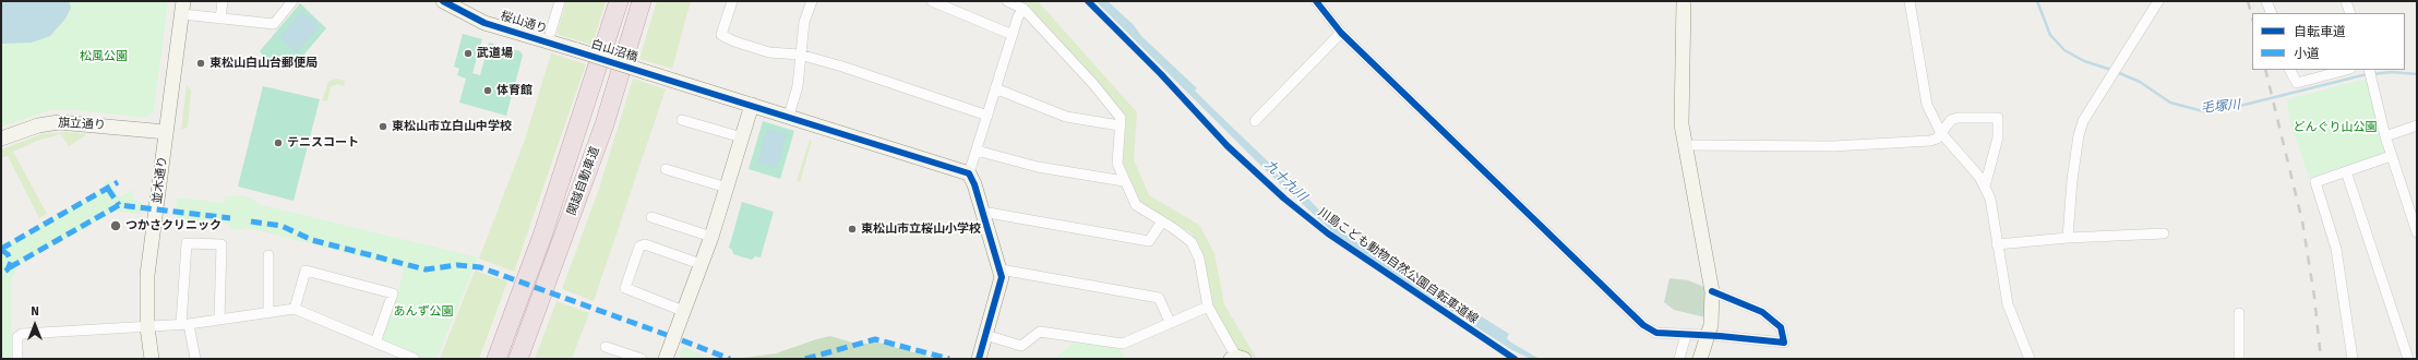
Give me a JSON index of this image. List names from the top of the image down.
{
  "streets": {
    "highway": ["関越自動車道"],
    "street": [
      "桜山通り",
      "白山沼橋",
      "旗立通り",
      "並木通り"
    ],
    "cycle path": ["川島こども動物自然公園自転車道線"]
  },
  "crossings": [
    ["桜山通り", "白山沼橋"],
    ["旗立通り", "並木通り"]
  ],
  "water": ["毛塚川", "九十九川"],
  "parks": ["松風公園", "どんぐり山公園", "あんず公園"],
  "places": [
    "武道場",
    "東松山白山台郵便局",
    "体育館",
    "東松山市立白山中学校",
    "テニスコート",
    "つかさクリニック",
    "東松山市立桜山小学校"
  ],
  "legend": ["自転車道", "小道"],
  "north": "top"
}
